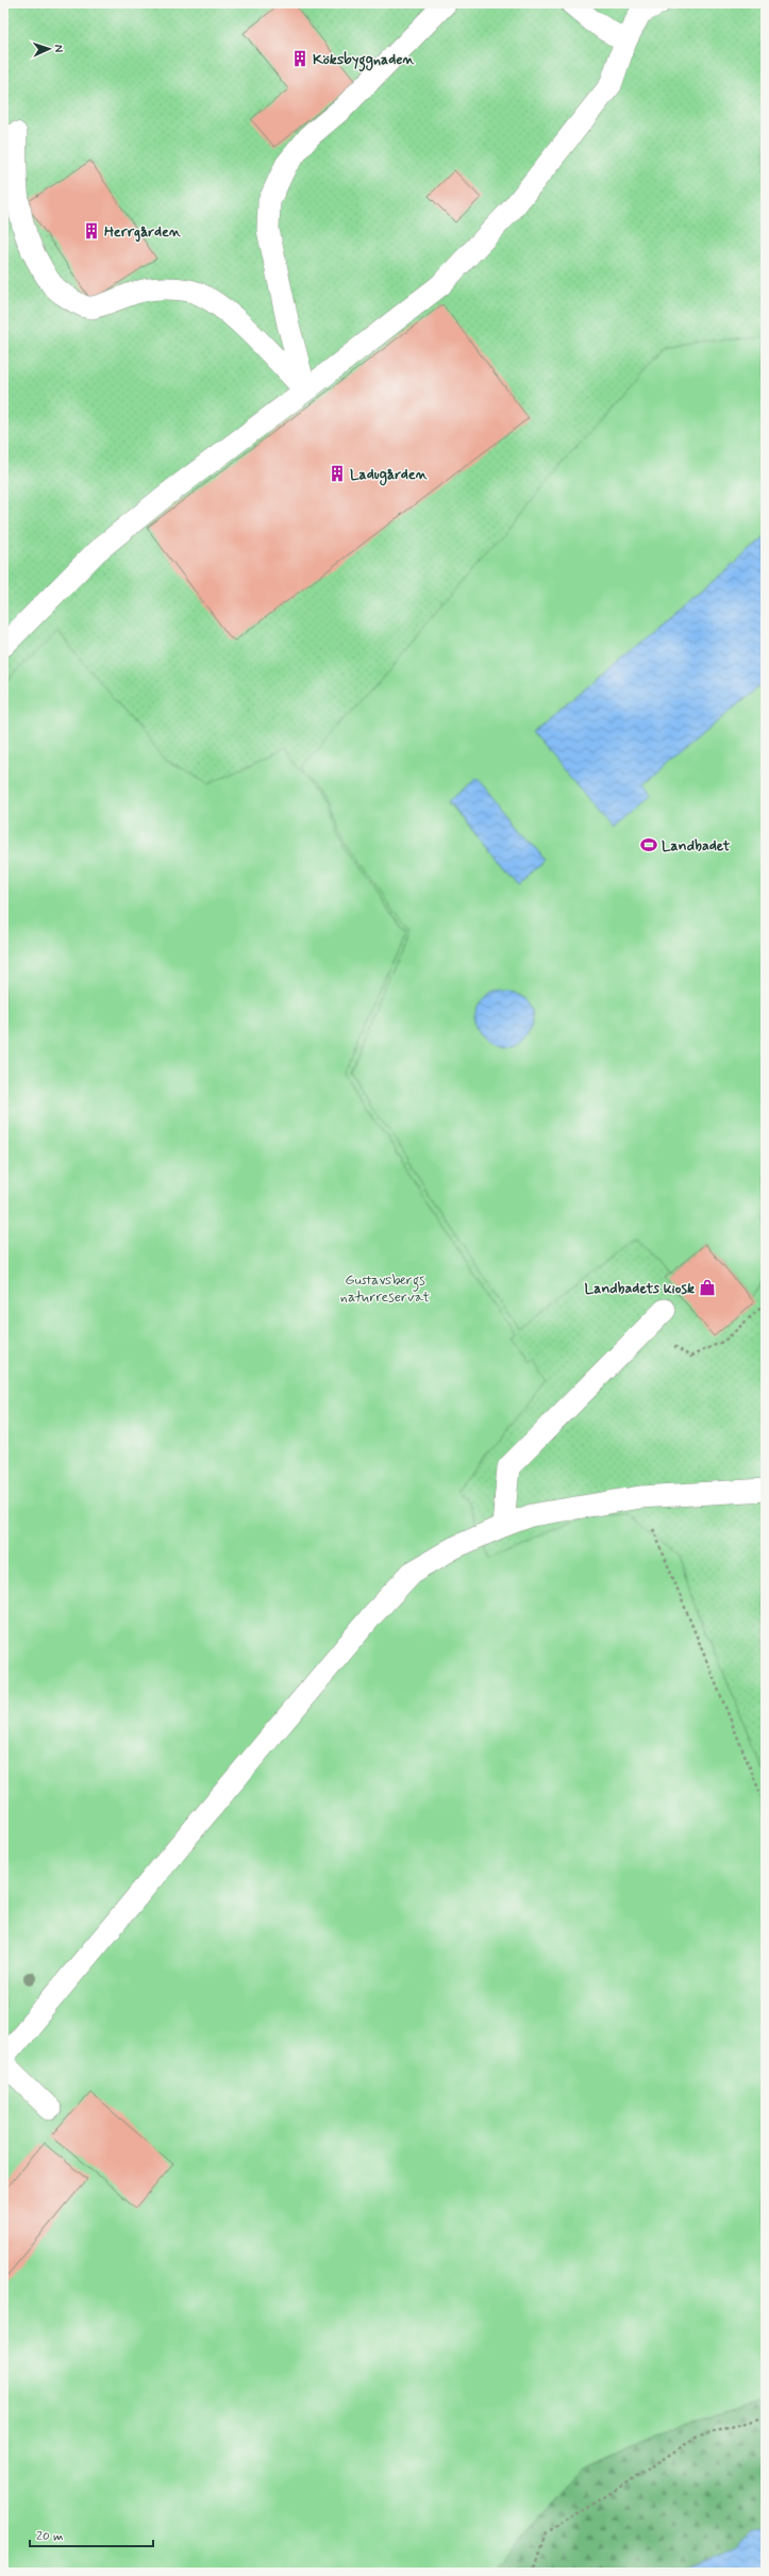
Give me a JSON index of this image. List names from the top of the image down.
{
  "parks": ["Gustavsbergs naturreservat"],
  "places": {
    "building": ["Köksbyggnaden", "Herrgården", "Ladugården"],
    "sports": ["Landbadet"],
    "shop": ["Landbadets kiosk"]
  },
  "scale_bar": "20 m",
  "north": "right"
}
